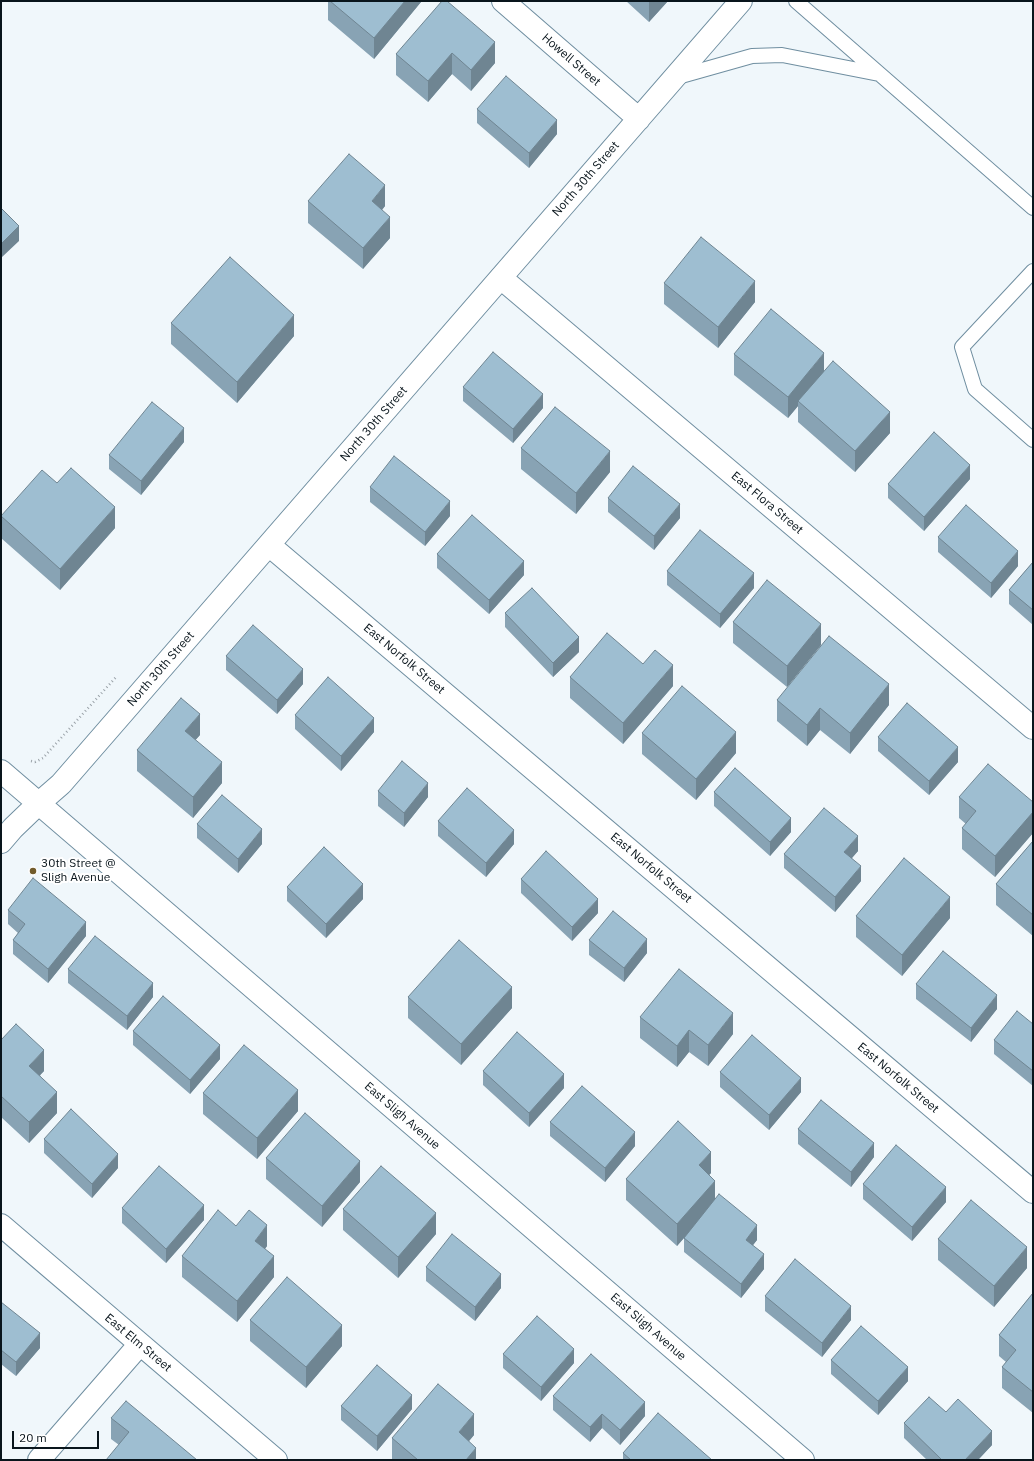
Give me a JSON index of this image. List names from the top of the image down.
{
  "streets": {
    "street": [
      "Howell Street",
      "North 30th Street",
      "East Flora Street",
      "East Norfolk Street",
      "East Sligh Avenue",
      "East Elm Street"
    ]
  },
  "crossings": [
    ["Howell Street", "North 30th Street"],
    ["North 30th Street", "East Flora Street"],
    ["North 30th Street", "East Norfolk Street"],
    ["North 30th Street", "East Sligh Avenue"]
  ],
  "places": ["30th Street @ Sligh Avenue"],
  "scale_bar": "20 m"
}
